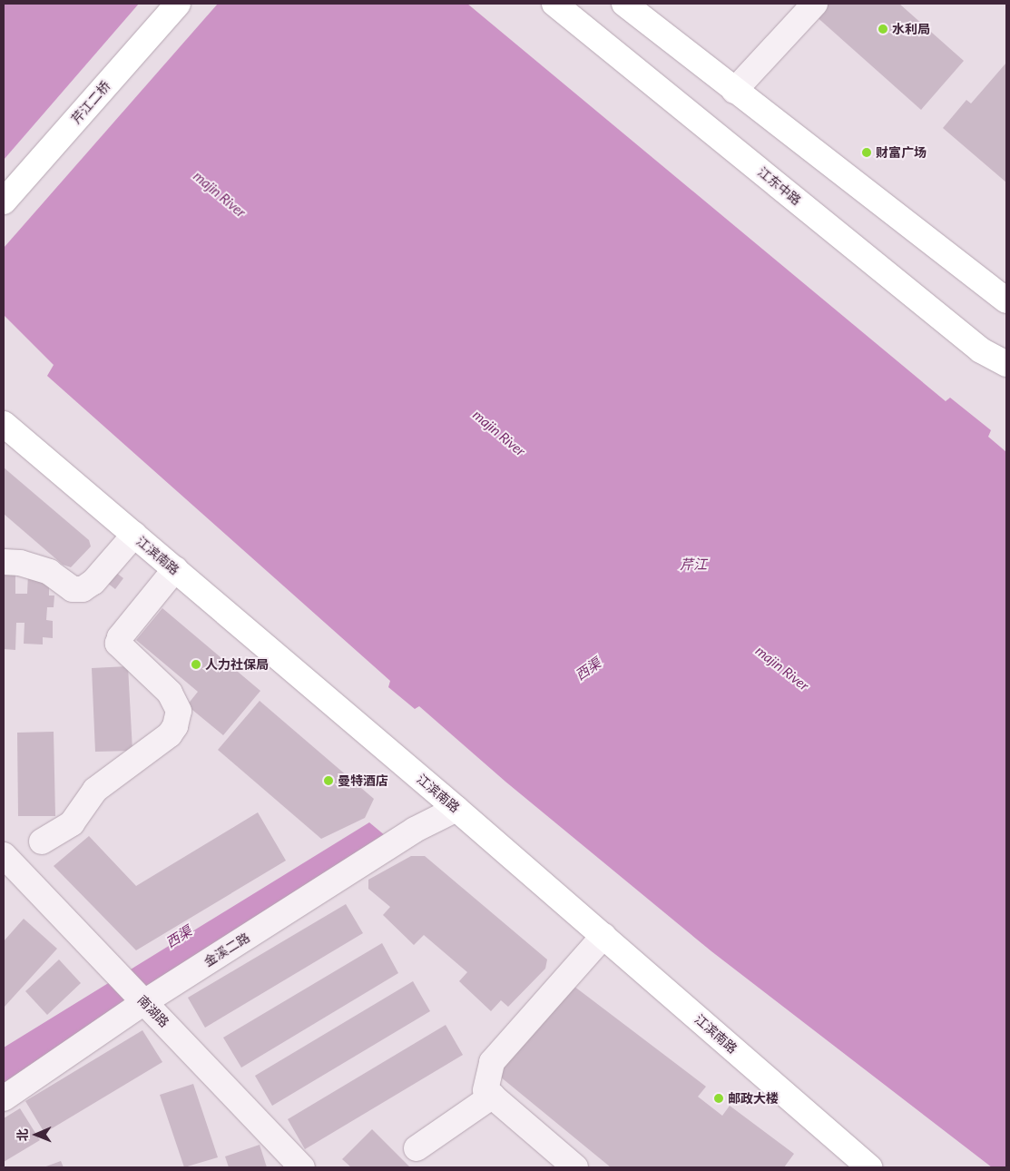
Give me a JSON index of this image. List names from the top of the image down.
{
  "streets": {
    "main road": ["芹江二桥", "江东中路", "江滨南路"],
    "street": ["金溪二路", "南湖路"]
  },
  "crossings": [
    ["江滨南路", "金溪二路"],
    ["金溪二路", "南湖路"]
  ],
  "water": ["majin River", "芹江", "西渠"],
  "places": [
    "水利局",
    "财富广场",
    "人力社保局",
    "曼特酒店",
    "邮政大楼"
  ],
  "north": "left"
}
